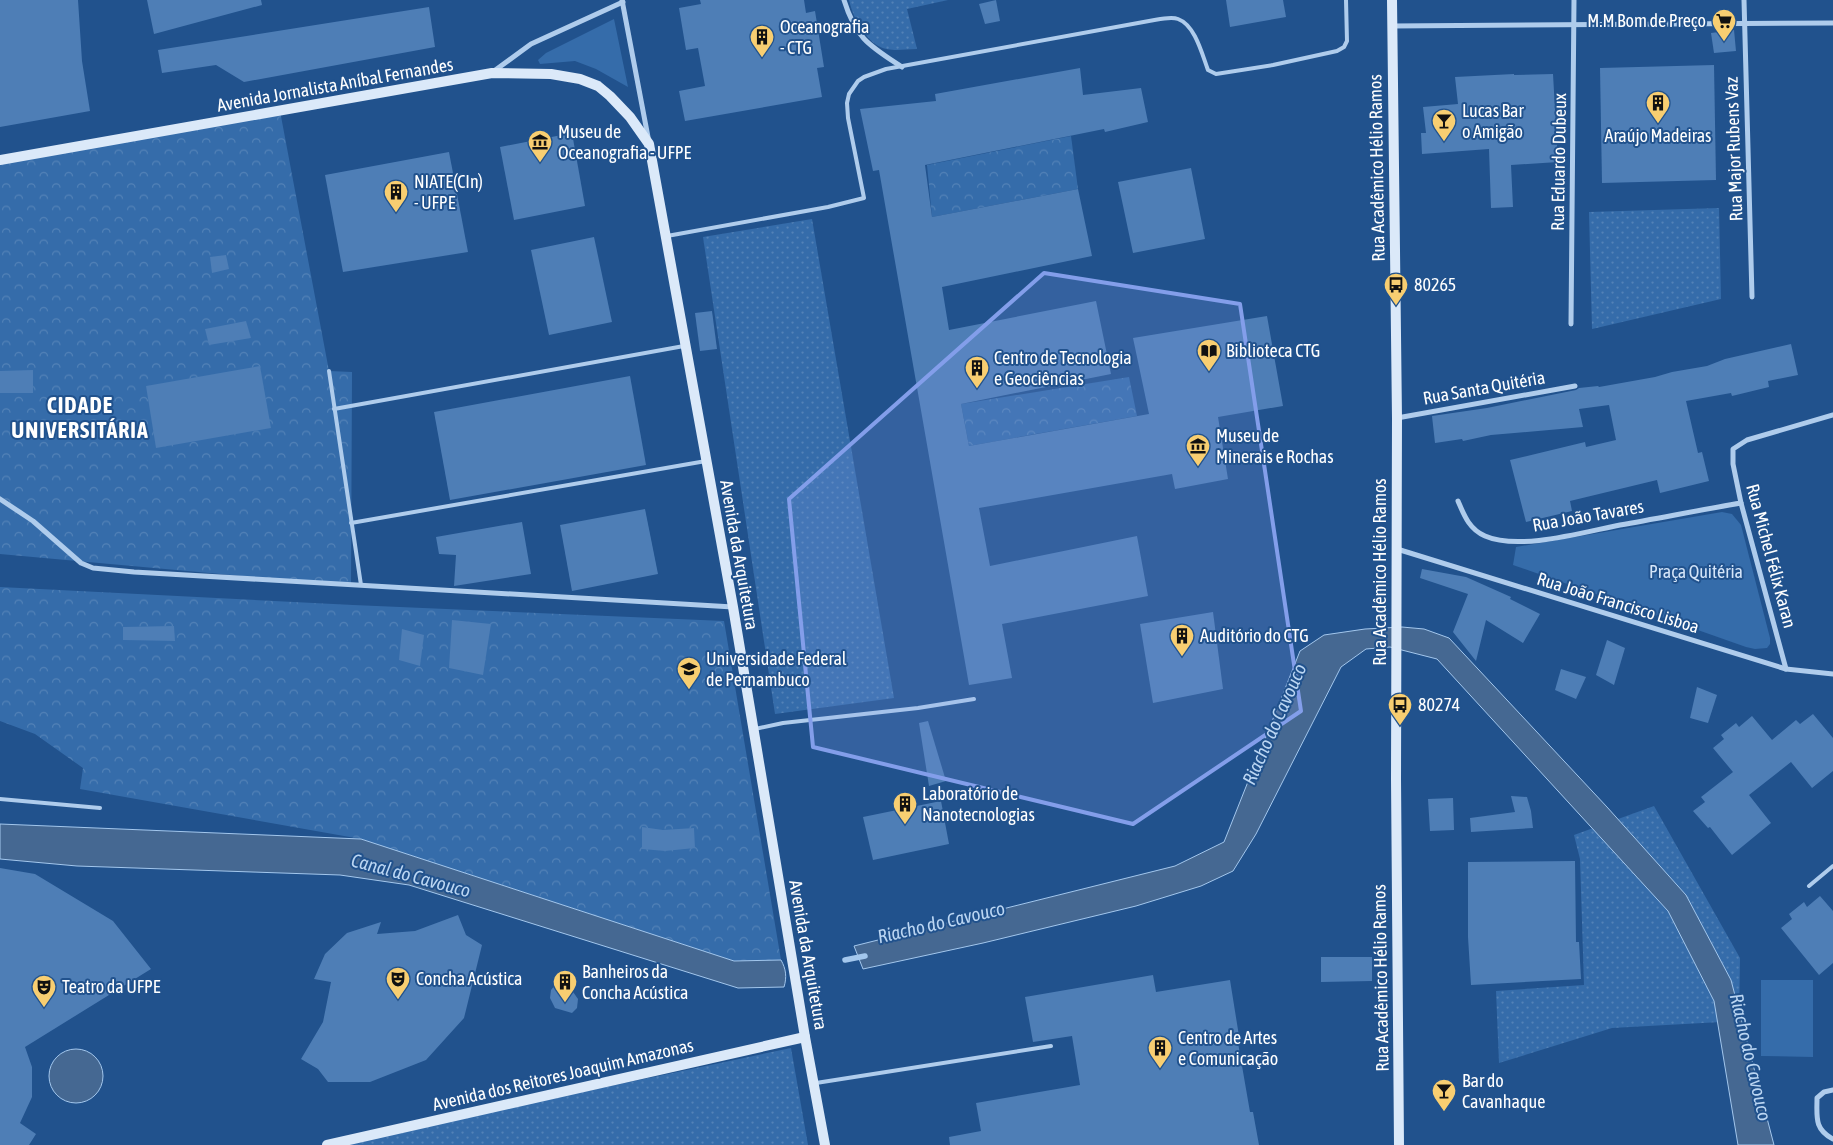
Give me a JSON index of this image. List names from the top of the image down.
{
  "streets": {
    "street": [
      "Avenida Jornalista Aníbal Fernandes",
      "Rua Major Rubens Vaz",
      "Rua Eduardo Dubeux",
      "Rua Acadêmico Hélio Ramos",
      "Rua Santa Quitéria",
      "Rua João Tavares",
      "Avenida da Arquitetura",
      "Rua Michel Félix Karan",
      "Rua João Francisco Lisboa",
      "Avenida dos Reitores Joaquim Amazonas"
    ]
  },
  "crossings": [
    ["Avenida Jornalista Aníbal Fernandes", "Avenida da Arquitetura"],
    ["Rua Acadêmico Hélio Ramos", "Rua Santa Quitéria"],
    ["Rua Acadêmico Hélio Ramos", "Rua João Francisco Lisboa"],
    ["Rua João Tavares", "Rua Michel Félix Karan"],
    ["Avenida da Arquitetura", "Avenida dos Reitores Joaquim Amazonas"],
    ["Rua Michel Félix Karan", "Rua João Francisco Lisboa"]
  ],
  "districts": ["CIDADE UNIVERSITÁRIA"],
  "water": ["Riacho do Cavouco", "Canal do Cavouco"],
  "parks": ["Praça Quitéria"],
  "places": {
    "supermarket": ["M.M Bom de Preço"],
    "building": [
      "Oceanografia - CTG",
      "Araújo Madeiras",
      "NIATE(CIn) - UFPE",
      "Centro de Tecnologia e Geociências",
      "Auditório do CTG",
      "Laboratório de Nanotecnologias",
      "Banheiros da Concha Acústica",
      "Centro de Artes e Comunicação"
    ],
    "bar": ["Lucas Bar o Amigão", "Bar do Cavanhaque"],
    "museum": ["Museu de Oceanografia - UFPE", "Museu de Minerais e Rochas"],
    "bus stop": ["80265", "80274"],
    "library": ["Biblioteca CTG"],
    "school or university": ["Universidade Federal de Pernambuco"],
    "theatre": ["Concha Acústica", "Teatro da UFPE"]
  }
}
